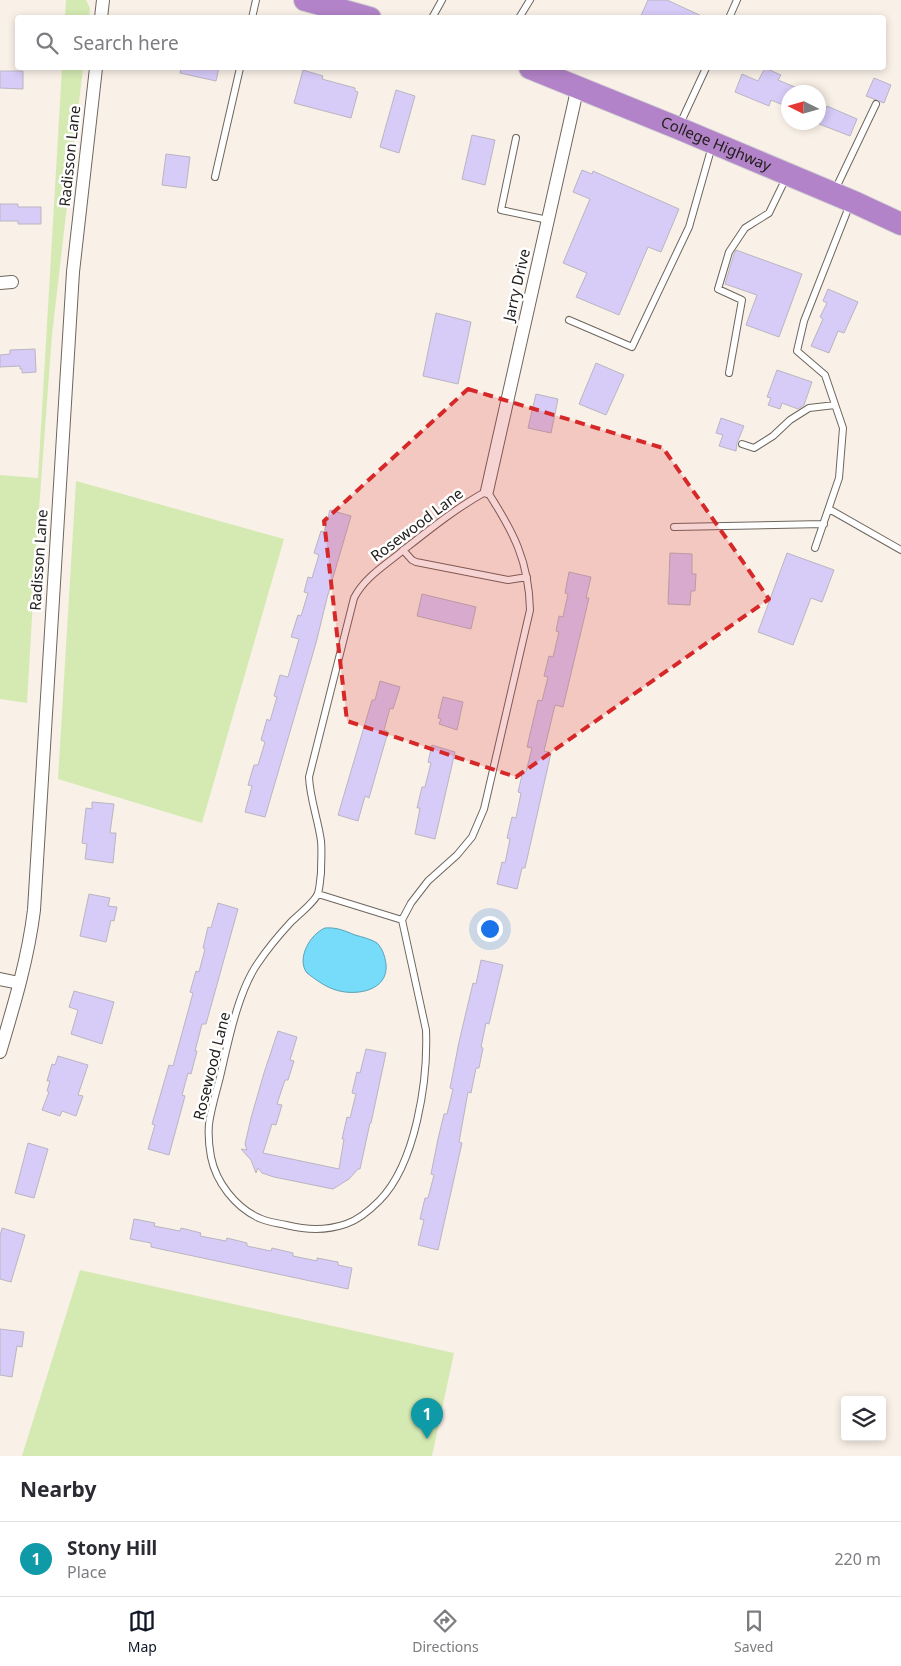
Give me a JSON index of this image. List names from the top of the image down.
{
  "streets": {
    "highway": ["College Highway"],
    "street": ["Radisson Lane", "Jarry Drive"],
    "lane": ["Rosewood Lane"]
  },
  "crossings": [
    ["College Highway", "Jarry Drive"],
    ["Jarry Drive", "Rosewood Lane"]
  ],
  "north": "left",
  "page": {
    "search": "Search here",
    "pins": "1",
    "heading": "Nearby",
    "list": [
      {
        "mark": "1",
        "name": "Stony Hill",
        "note": "Place",
        "value": "220 m"
      }
    ],
    "nav": ["Map", "Directions", "Saved"]
  }
}
